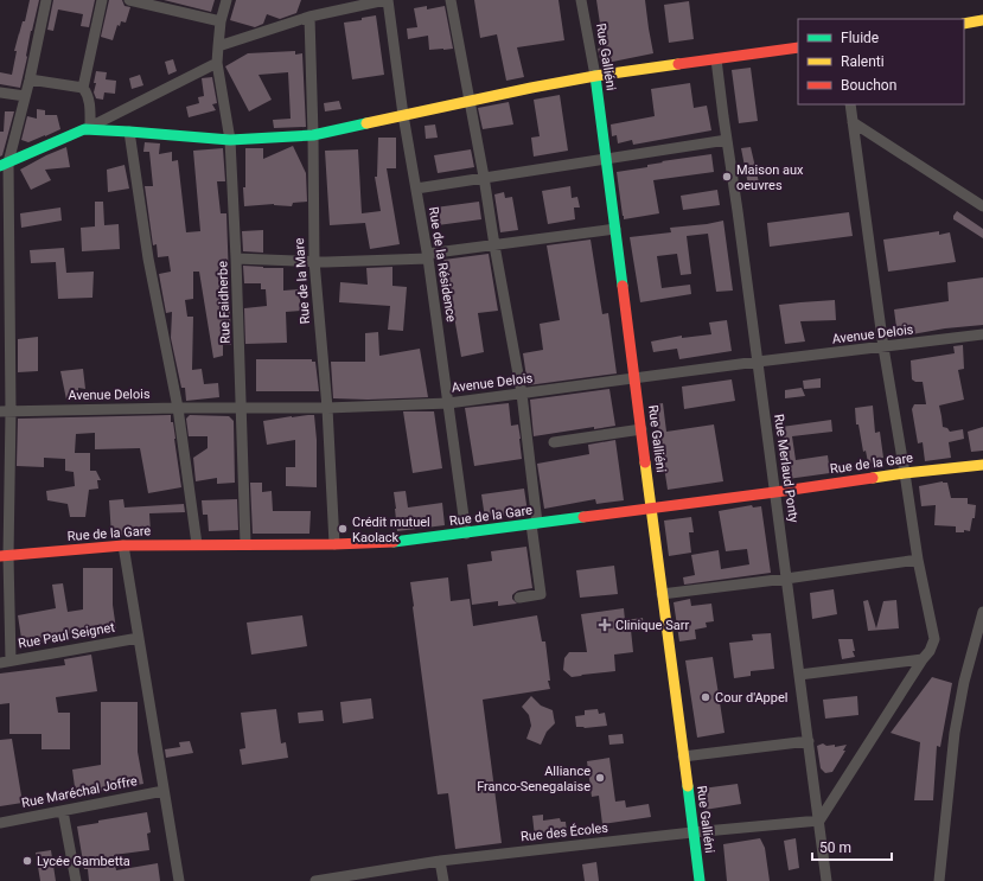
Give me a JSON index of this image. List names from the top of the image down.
{
  "streets": {
    "street": [
      "Rue Galliéni",
      "Rue de la Résidence",
      "Rue de la Mare",
      "Rue Faidherbe",
      "Avenue Delois",
      "Rue de la Gare",
      "Rue Merlaud Ponty",
      "Rue Paul Seignet",
      "Rue Maréchal Joffre",
      "Rue des Écoles"
    ]
  },
  "crossings": [
    ["Rue Galliéni", "Avenue Delois"],
    ["Rue Galliéni", "Rue de la Gare"],
    ["Rue Galliéni", "Rue des Écoles"],
    ["Rue de la Résidence", "Avenue Delois"],
    ["Rue de la Résidence", "Rue de la Gare"],
    ["Rue de la Mare", "Avenue Delois"],
    ["Rue de la Mare", "Rue de la Gare"],
    ["Rue Faidherbe", "Avenue Delois"],
    ["Rue Faidherbe", "Rue de la Gare"],
    ["Avenue Delois", "Rue Merlaud Ponty"],
    ["Rue de la Gare", "Rue Merlaud Ponty"],
    ["Rue Merlaud Ponty", "Rue des Écoles"]
  ],
  "places": {
    "other": [
      "Maison aux oeuvres",
      "Crédit mutuel Kaolack",
      "Cour d'Appel",
      "Alliance Franco-Senegalaise",
      "Lycée Gambetta"
    ],
    "health": ["Clinique Sarr"]
  },
  "legend": ["Fluide", "Ralenti", "Bouchon"],
  "scale_bar": "50 m"
}
